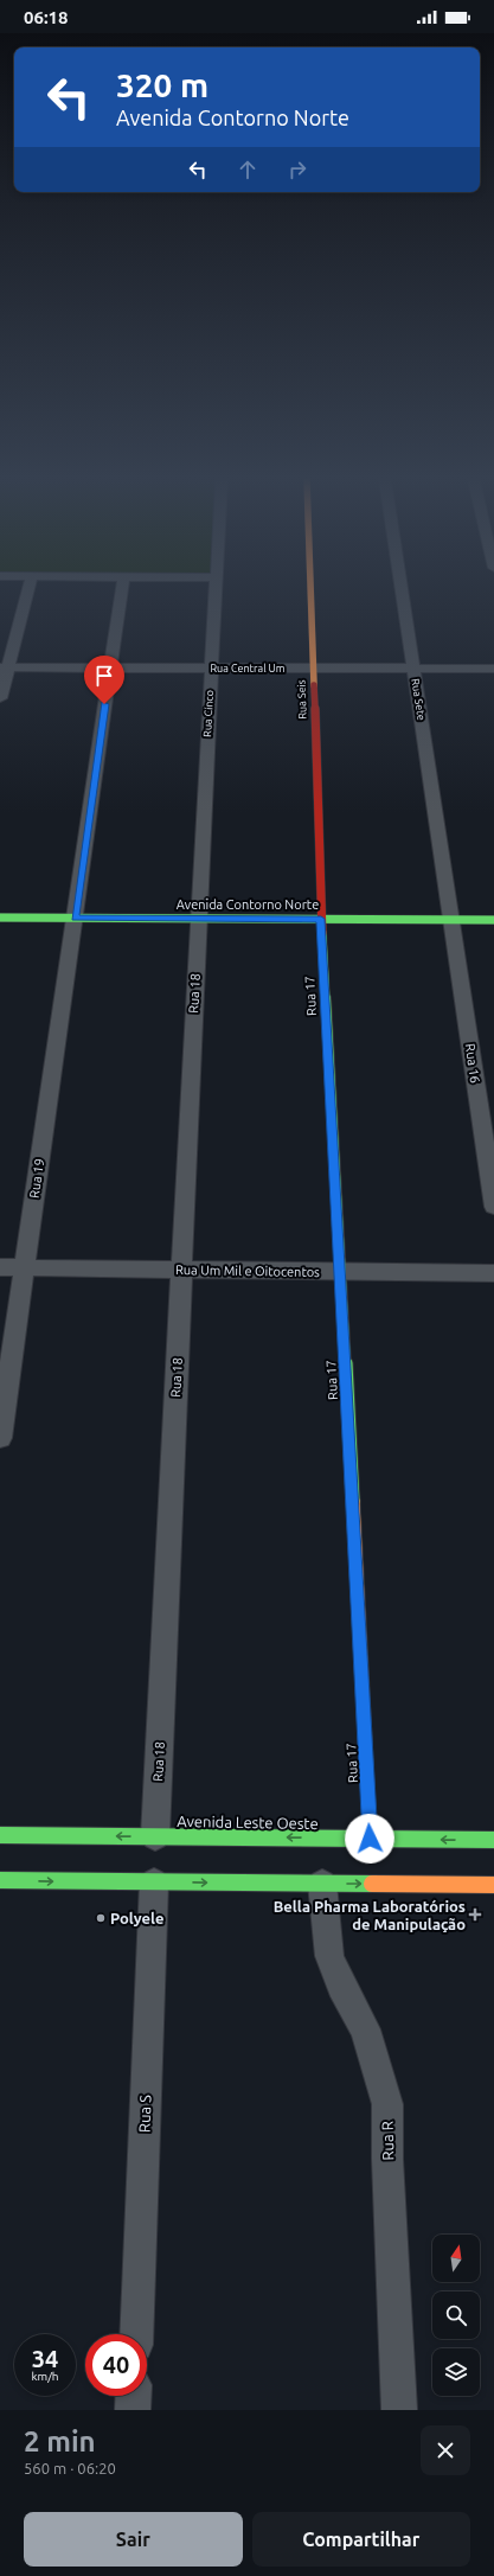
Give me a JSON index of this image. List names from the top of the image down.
{
  "streets": {
    "street": [
      "Rua Central Um",
      "Rua Seis",
      "Rua Sete",
      "Rua Cinco",
      "Avenida Contorno Norte",
      "Rua 18",
      "Rua 17",
      "Rua 16",
      "Rua 19",
      "Rua Um Mil e Oitocentos",
      "Avenida Leste Oeste",
      "Rua S",
      "Rua R"
    ]
  },
  "crossings": [
    ["Rua Central Um", "Rua Seis"],
    ["Rua Central Um", "Rua Sete"],
    ["Rua Central Um", "Rua Cinco"],
    ["Rua Central Um", "Rua 19"],
    ["Rua Seis", "Avenida Contorno Norte"],
    ["Rua Seis", "Rua 17"],
    ["Rua Sete", "Avenida Contorno Norte"],
    ["Rua Sete", "Rua 16"],
    ["Rua Cinco", "Avenida Contorno Norte"],
    ["Rua Cinco", "Rua 18"],
    ["Avenida Contorno Norte", "Rua 18"],
    ["Avenida Contorno Norte", "Rua 17"],
    ["Avenida Contorno Norte", "Rua 16"],
    ["Avenida Contorno Norte", "Rua 19"],
    ["Rua 18", "Rua Um Mil e Oitocentos"],
    ["Rua 18", "Avenida Leste Oeste"],
    ["Rua 17", "Rua Um Mil e Oitocentos"],
    ["Rua 17", "Avenida Leste Oeste"],
    ["Rua 19", "Rua Um Mil e Oitocentos"]
  ],
  "places": {
    "health": ["Bella Pharma Laboratórios de Manipulação"],
    "other": ["Polyele"]
  },
  "north": "top",
  "page": {
    "status": "06:18",
    "turn": ["320 m", "Avenida Contorno Norte"],
    "speed": "34 km/h",
    "limit": "40",
    "heading": ["2 min", "560 m · 06:20"],
    "buttons": ["Sair", "Compartilhar"]
  }
}
